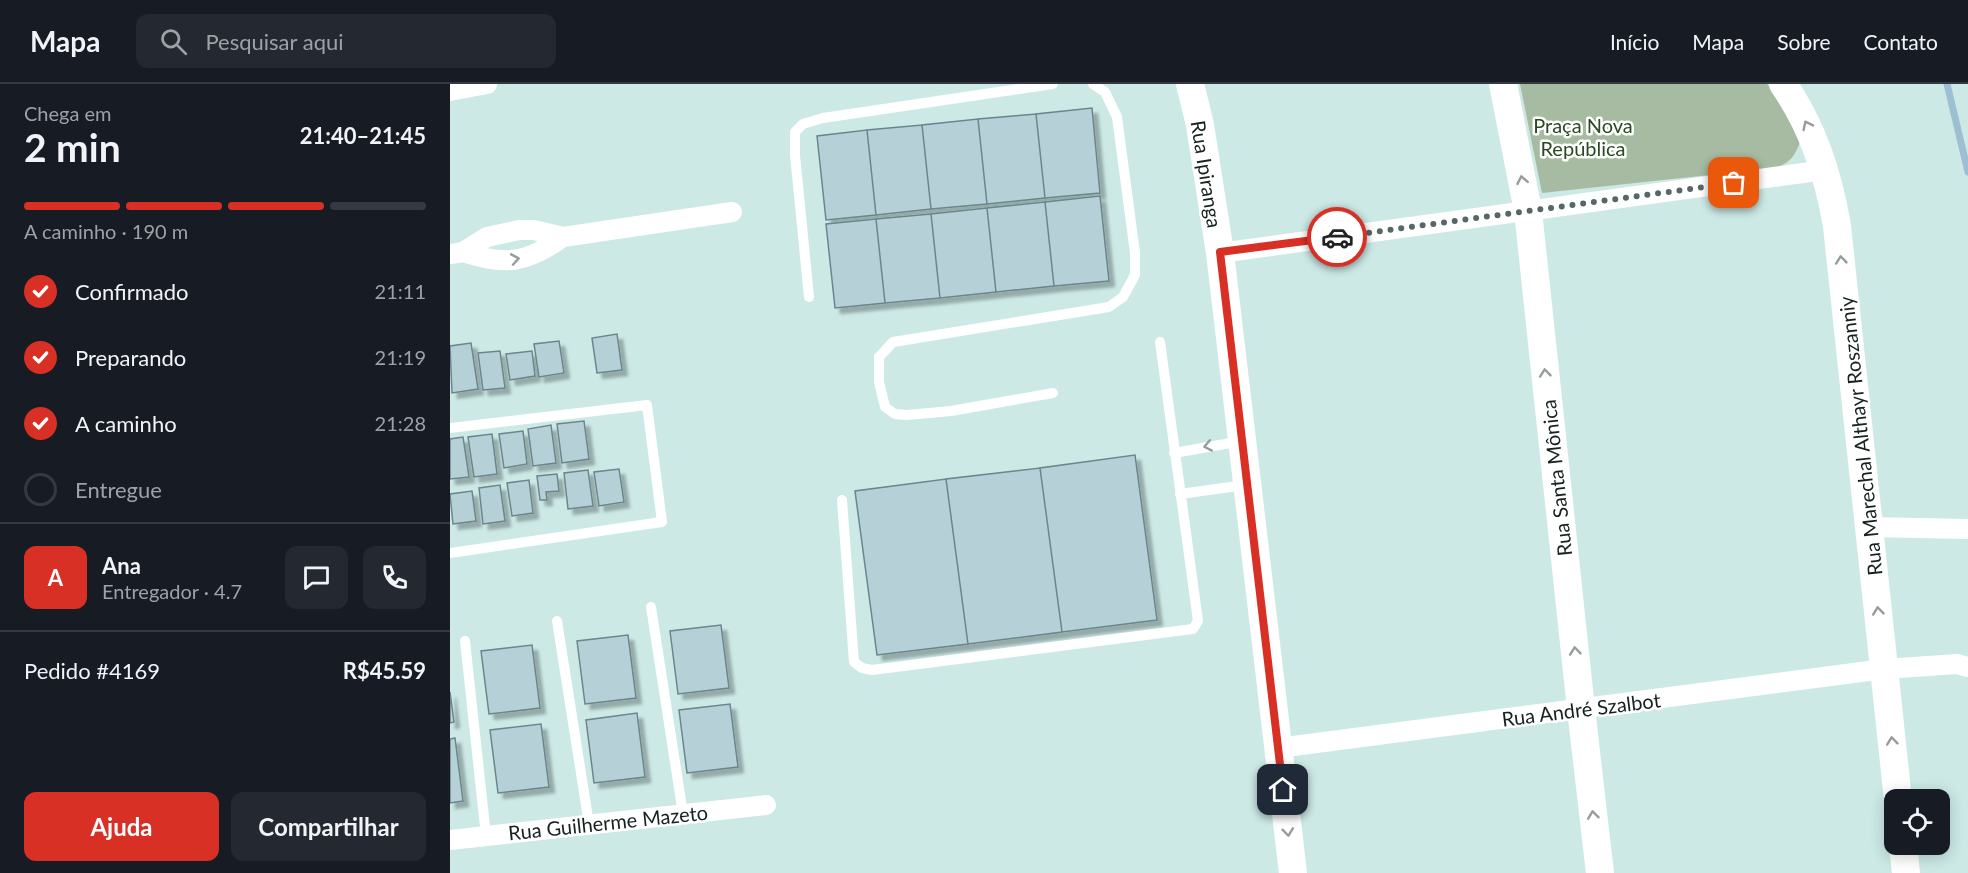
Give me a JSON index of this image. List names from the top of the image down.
{
  "streets": {
    "main road": ["Rua Ipiranga", "Rua Marechal Althayr Roszanniy", "Rua Santa Mônica"],
    "street": ["Rua André Szalbot", "Rua Guilherme Mazeto"]
  },
  "crossings": [
    ["Rua Ipiranga", "Rua André Szalbot"],
    ["Rua Marechal Althayr Roszanniy", "Rua André Szalbot"],
    ["Rua Santa Mônica", "Rua André Szalbot"]
  ],
  "one_way": ["Rua Marechal Althayr Roszanniy", "Rua Santa Mônica"],
  "parks": ["Praça Nova República"],
  "page": {
    "header": "Mapa",
    "search": "Pesquisar aqui",
    "nav": [
      "Início",
      "Mapa",
      "Sobre",
      "Contato"
    ],
    "heading": ["2 min", "Chega em", "21:40–21:45"],
    "panel": [
      "Ana",
      "Entregador · 4.7",
      "Pedido #4169",
      "R$45.59"
    ],
    "bar": "A caminho · 190 m",
    "list": [
      ["Confirmado", "21:11"],
      ["Preparando", "21:19"],
      ["A caminho", "21:28"],
      "Entregue"
    ],
    "round": "A",
    "buttons": ["Ajuda", "Compartilhar"]
  }
}
